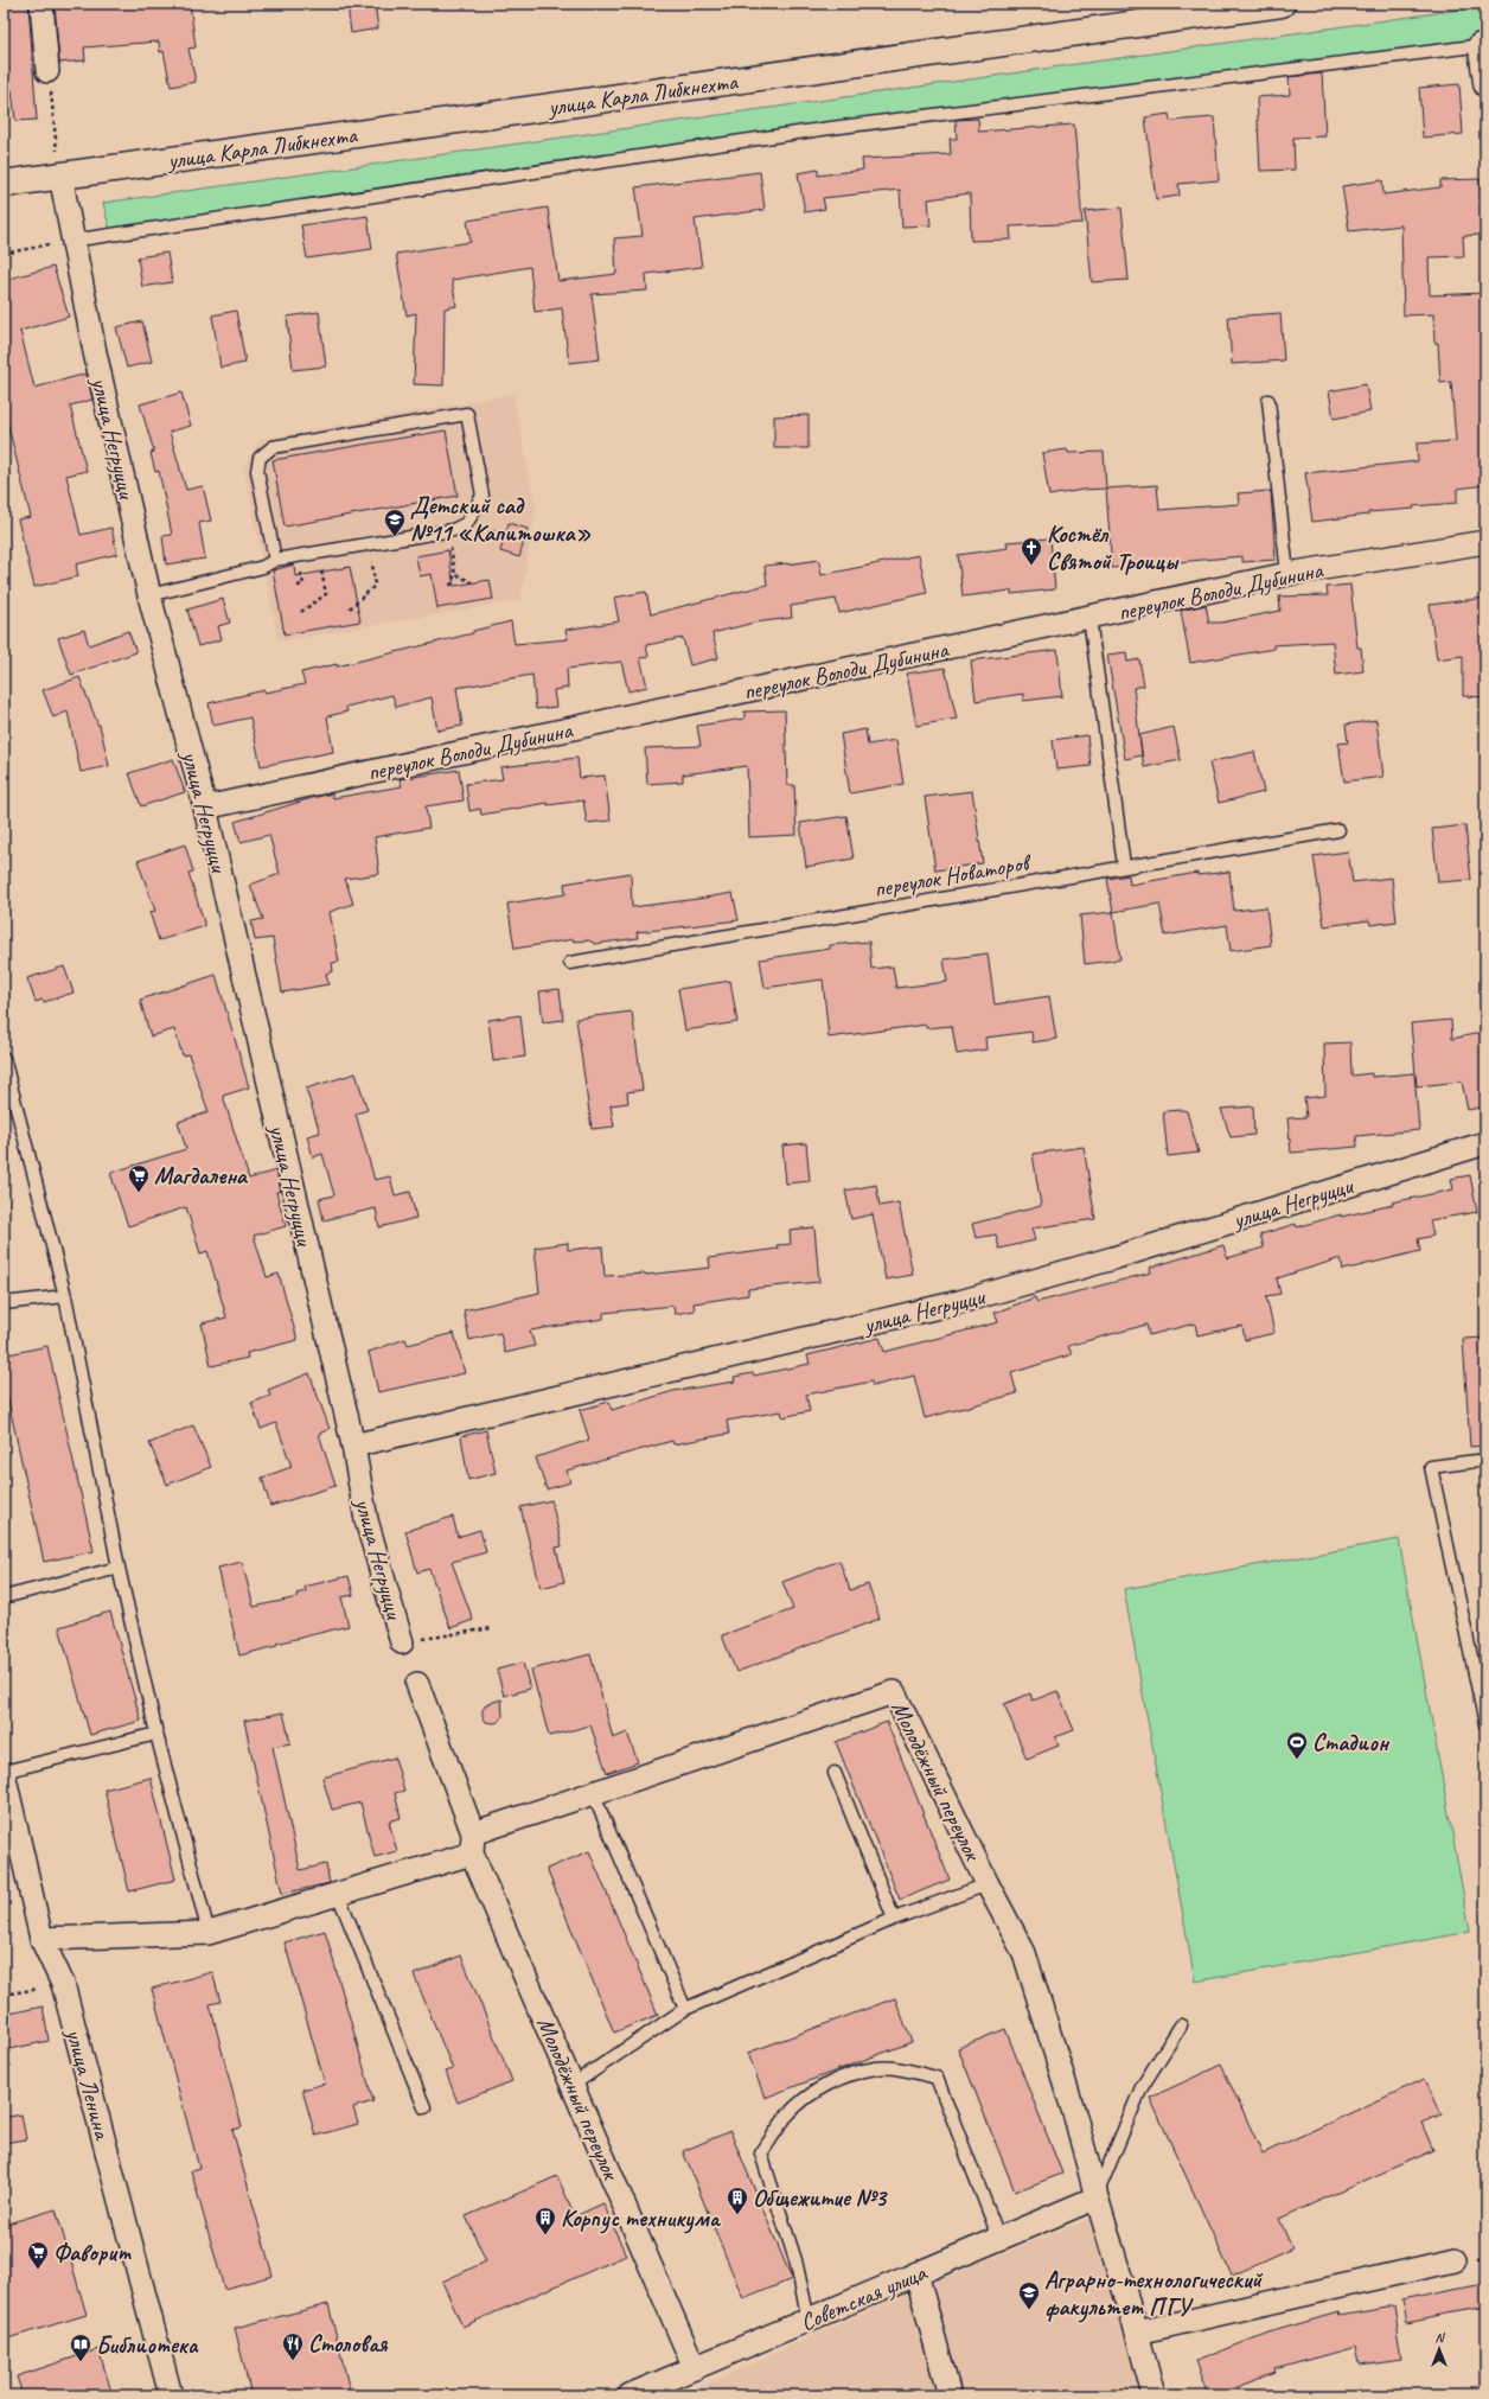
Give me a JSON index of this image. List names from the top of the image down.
{
  "streets": {
    "main road": ["улица Карла Либкнехта"],
    "street": [
      "улица Негруцци",
      "переулок Володи Дубинина",
      "Молодёжный переулок",
      "улица Ленина",
      "Советская улица"
    ],
    "lane": ["переулок Новаторов"]
  },
  "crossings": [
    ["улица Карла Либкнехта", "улица Негруцци"],
    ["улица Негруцци", "переулок Володи Дубинина"],
    ["Молодёжный переулок", "улица Ленина"],
    ["Молодёжный переулок", "Советская улица"]
  ],
  "places": {
    "school or university": ["Детский сад №11 «Капитошка»", "Аграрно-технологический факультет ПГУ"],
    "church": ["Костёл Святой Троицы"],
    "supermarket": ["Магдалена", "Фаворит"],
    "sports": ["Стадион"],
    "building": ["Общежитие №3", "Корпус техникума"],
    "restaurant": ["Столовая"],
    "library": ["Библиотека"]
  },
  "north": "top"
}
